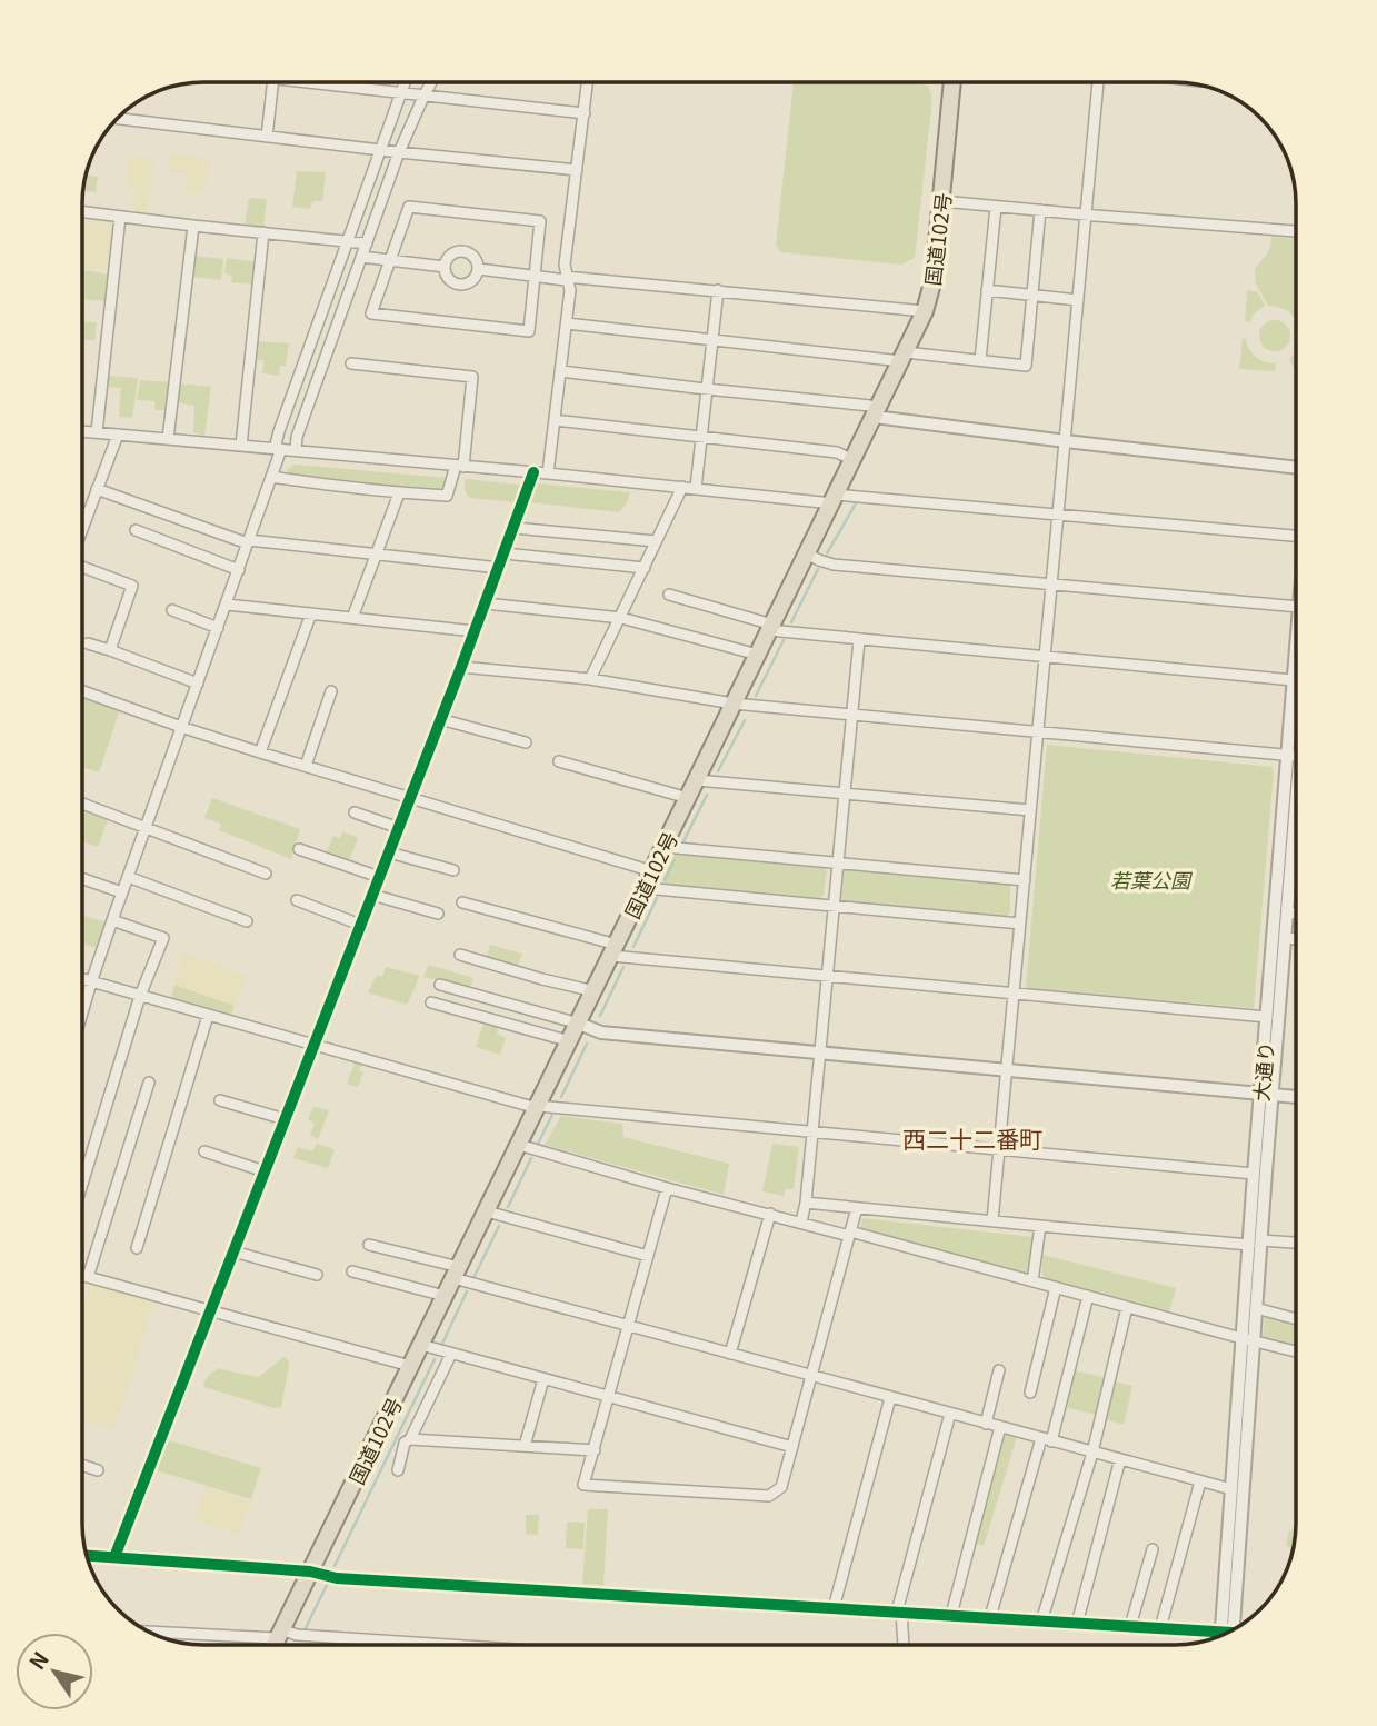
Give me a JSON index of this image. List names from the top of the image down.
{
  "streets": {
    "highway": ["国道102号"],
    "street": ["大通り"]
  },
  "districts": ["西二十二番町"],
  "parks": ["若葉公園"],
  "north": "top left"
}
